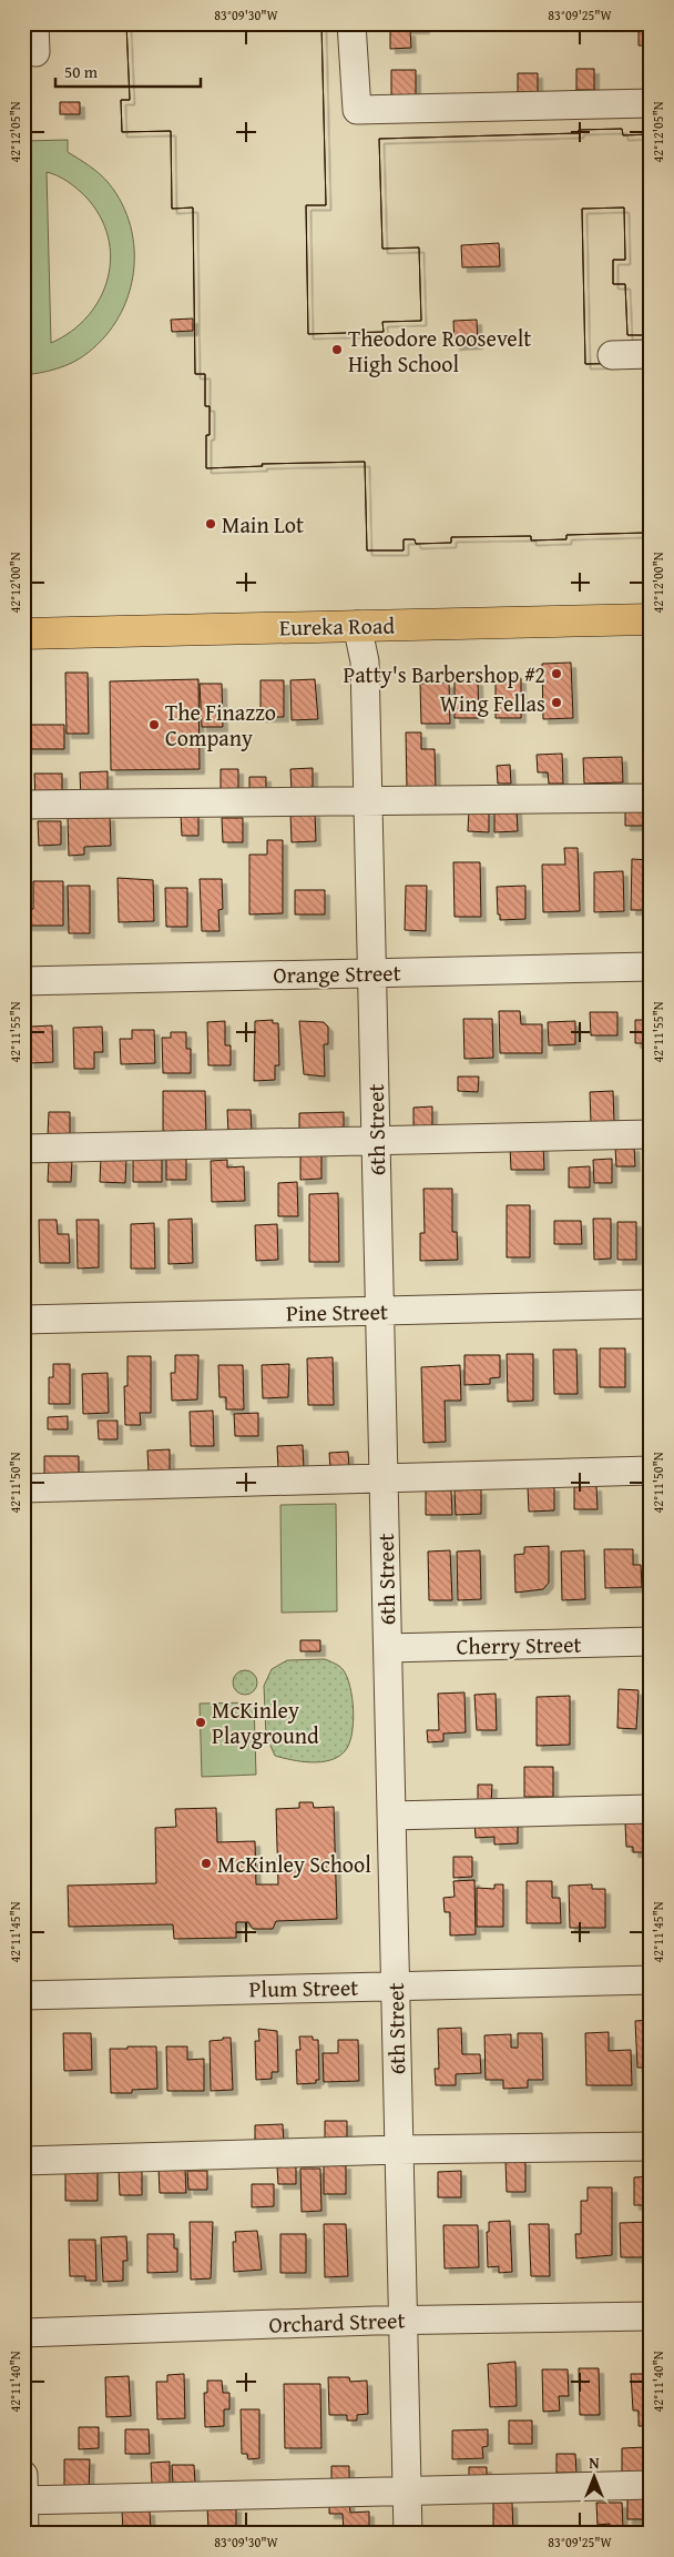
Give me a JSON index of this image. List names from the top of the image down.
{
  "streets": {
    "main road": ["Eureka Road"],
    "street": [
      "Orange Street",
      "6th Street",
      "Pine Street",
      "Cherry Street",
      "Plum Street",
      "Orchard Street"
    ]
  },
  "crossings": [
    ["Eureka Road", "6th Street"],
    ["Orange Street", "6th Street"],
    ["6th Street", "Pine Street"],
    ["6th Street", "Cherry Street"],
    ["6th Street", "Plum Street"],
    ["6th Street", "Orchard Street"]
  ],
  "places": [
    "Theodore Roosevelt High School",
    "Main Lot",
    "Patty's Barbershop #2",
    "Wing Fellas",
    "The Finazzo Company",
    "McKinley Playground",
    "McKinley School"
  ],
  "scale_bar": "50 m",
  "north": "top",
  "coordinates": [
    "83°09'30\"W",
    "83°09'25\"W",
    "42°12'05\"N",
    "42°12'00\"N",
    "42°11'55\"N",
    "42°11'50\"N",
    "42°11'45\"N",
    "42°11'40\"N"
  ]
}
